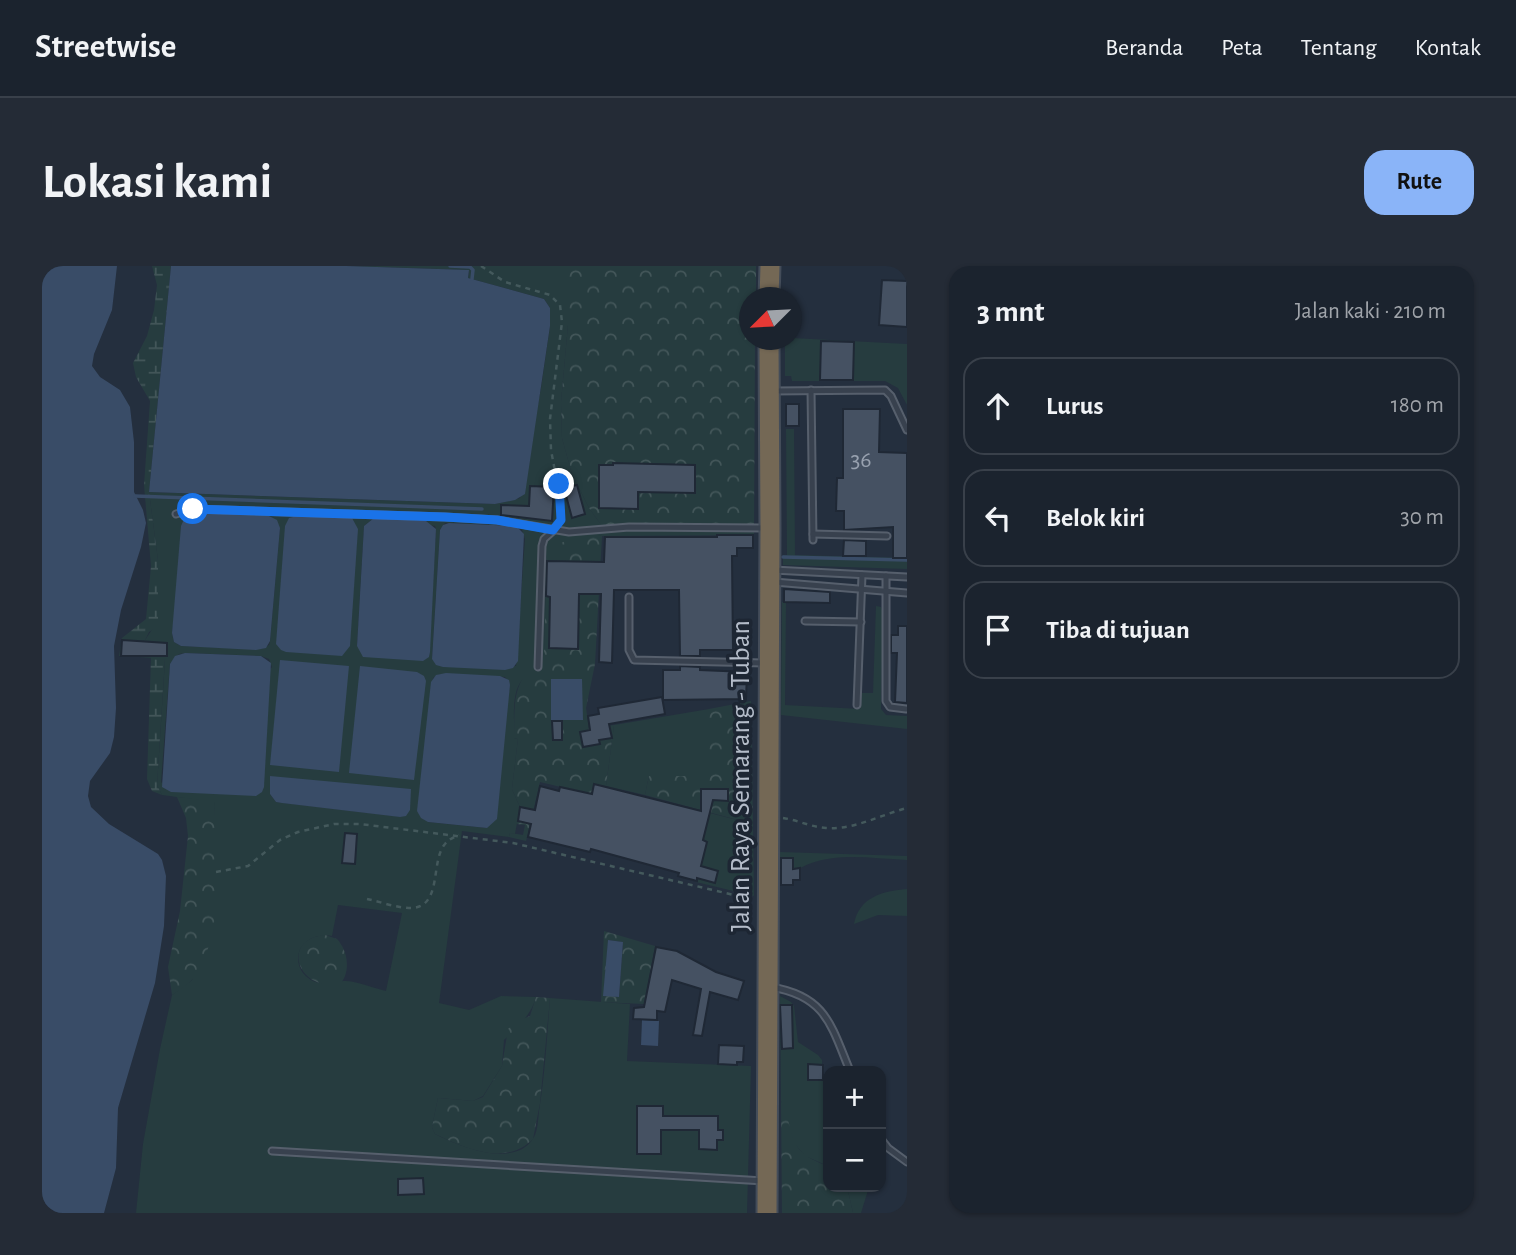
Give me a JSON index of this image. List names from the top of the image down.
{
  "streets": {
    "highway": ["Jalan Raya Semarang - Tuban"]
  },
  "house_numbers": ["36"],
  "north": "bottom left",
  "page": {
    "header": "Streetwise",
    "nav": [
      "Beranda",
      "Peta",
      "Tentang",
      "Kontak"
    ],
    "buttons": "Rute",
    "title": "Lokasi kami",
    "heading": ["3 mnt", "Jalan kaki · 210 m"],
    "list": [
      ["Lurus", "180 m"],
      ["Belok kiri", "30 m"],
      "Tiba di tujuan"
    ],
    "map_buttons": ["+", "−"]
  }
}
